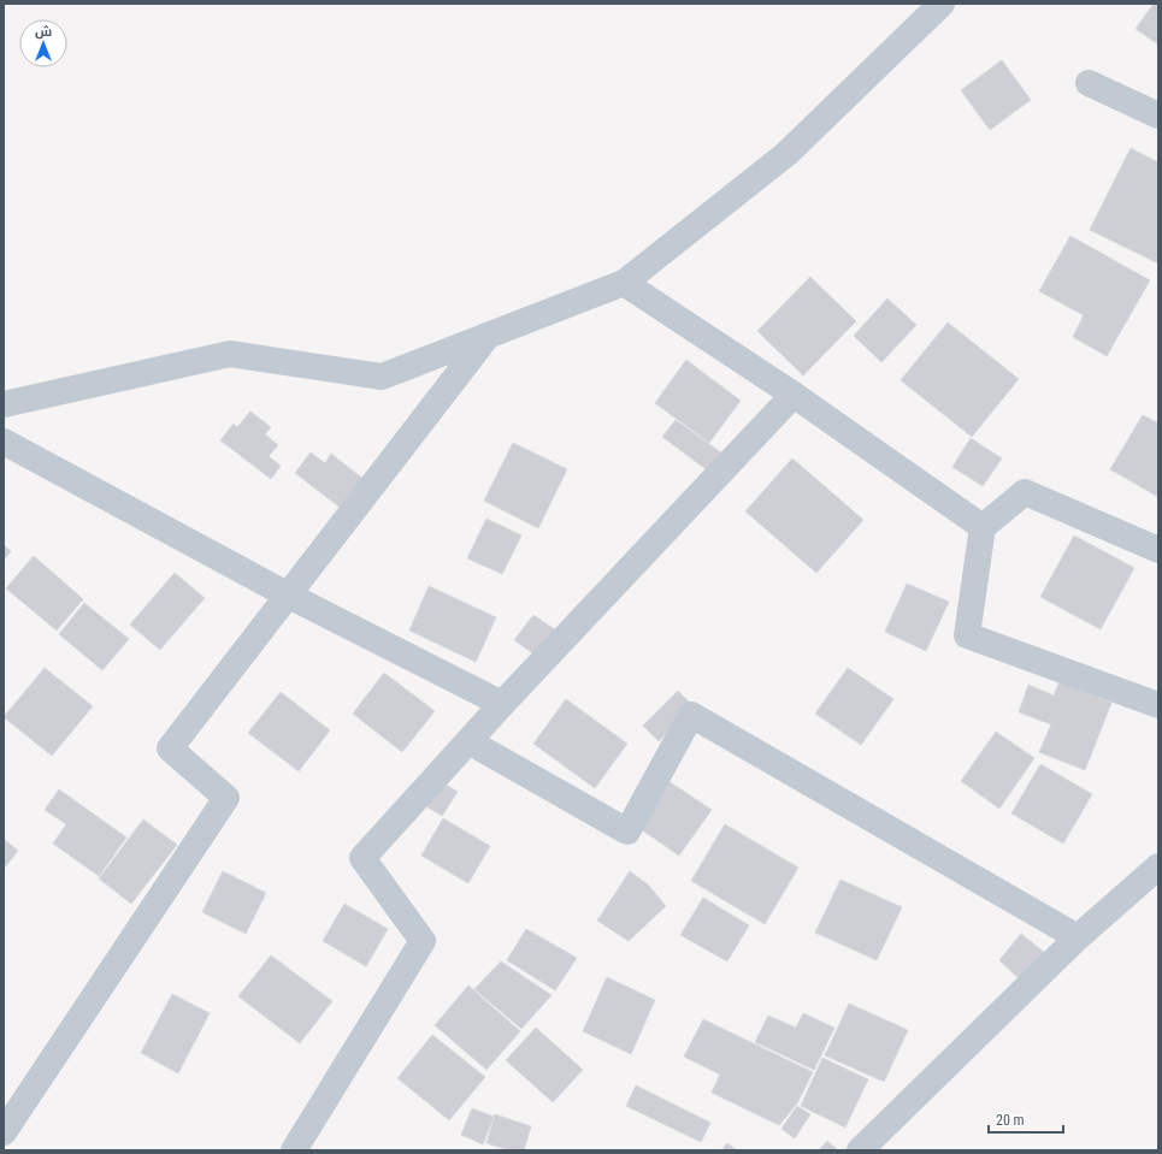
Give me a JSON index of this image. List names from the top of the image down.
{
  "scale_bar": "20 m",
  "north": "top"
}
